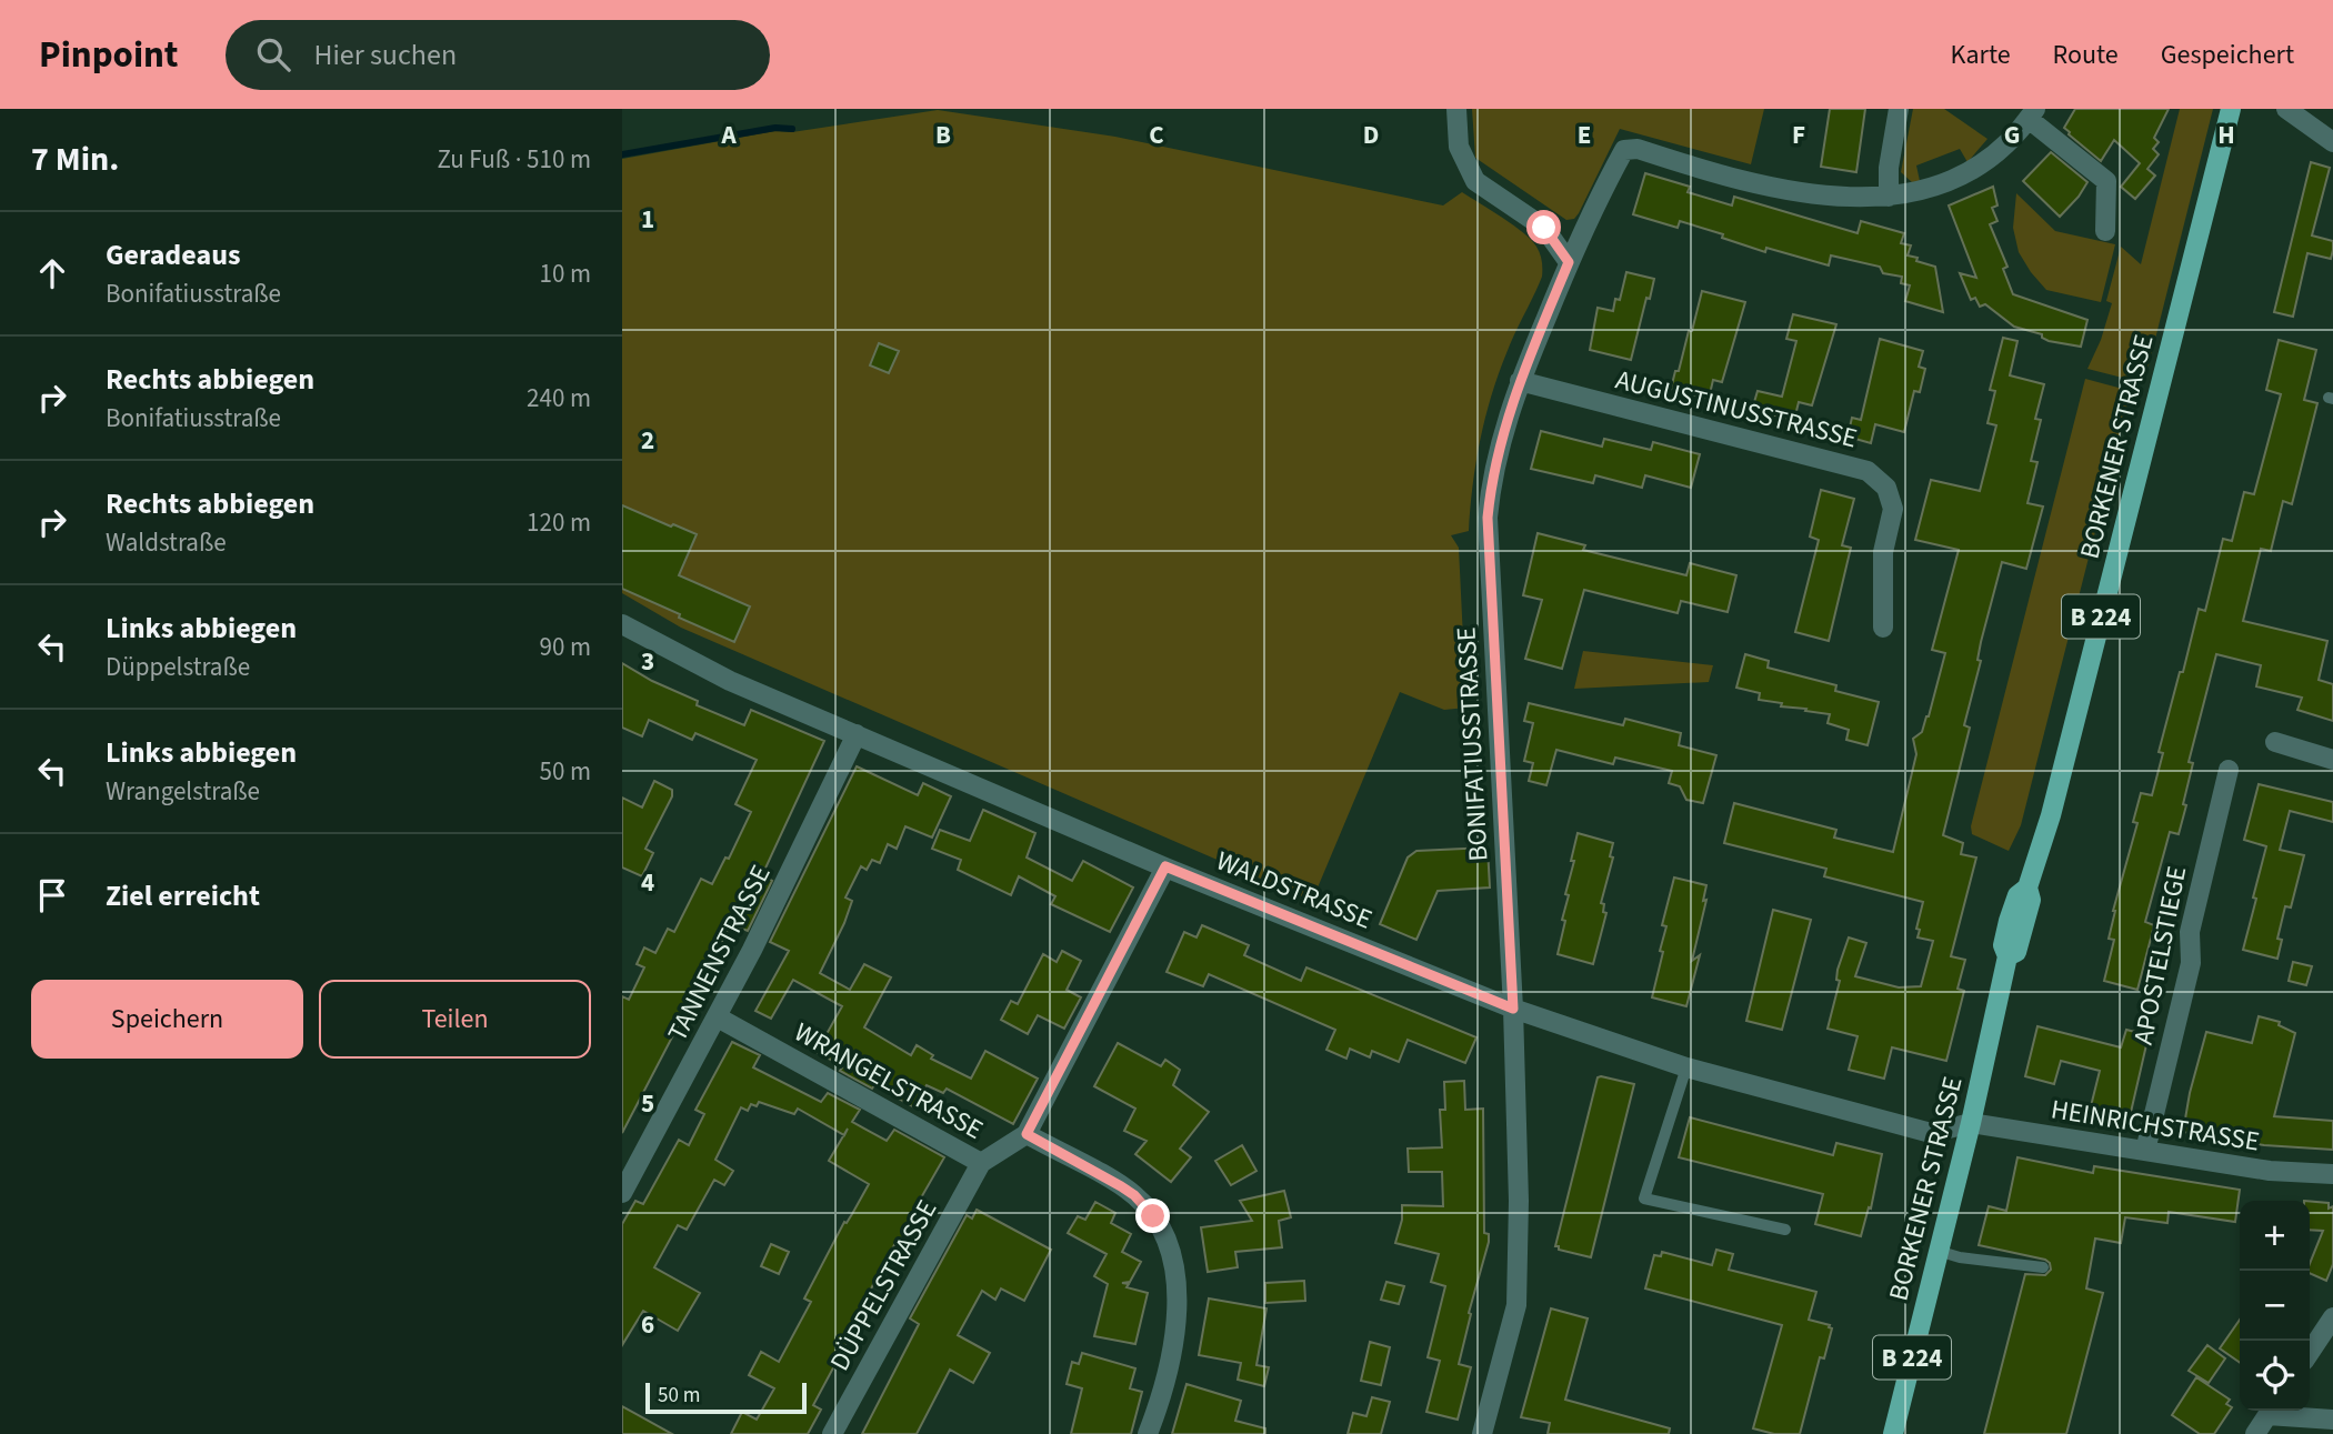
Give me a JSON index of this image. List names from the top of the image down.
{
  "streets": {
    "main road": ["BORKENER STRASSE", "B 224"],
    "street": [
      "AUGUSTINUSSTRASSE",
      "BONIFATIUSSTRASSE",
      "WALDSTRASSE",
      "TANNENSTRASSE",
      "APOSTELSTIEGE",
      "WRANGELSTRASSE",
      "HEINRICHSTRASSE",
      "DÜPPELSTRASSE"
    ]
  },
  "crossings": [
    ["AUGUSTINUSSTRASSE", "BONIFATIUSSTRASSE"],
    ["BORKENER STRASSE", "WALDSTRASSE"],
    ["BORKENER STRASSE", "HEINRICHSTRASSE"],
    ["BONIFATIUSSTRASSE", "WALDSTRASSE"],
    ["WALDSTRASSE", "TANNENSTRASSE"],
    ["WALDSTRASSE", "HEINRICHSTRASSE"],
    ["TANNENSTRASSE", "WRANGELSTRASSE"],
    ["APOSTELSTIEGE", "HEINRICHSTRASSE"],
    ["WRANGELSTRASSE", "DÜPPELSTRASSE"]
  ],
  "scale_bar": "50 m",
  "page": {
    "header": "Pinpoint",
    "search": "Hier suchen",
    "nav": ["Karte", "Route", "Gespeichert"],
    "heading": ["7 Min.", "Zu Fuß · 510 m"],
    "list": [
      ["Geradeaus", "Bonifatiusstraße", "10 m"],
      ["Rechts abbiegen", "Bonifatiusstraße", "240 m"],
      ["Rechts abbiegen", "Waldstraße", "120 m"],
      ["Links abbiegen", "Düppelstraße", "90 m"],
      ["Links abbiegen", "Wrangelstraße", "50 m"],
      "Ziel erreicht"
    ],
    "buttons": ["Speichern", "Teilen"],
    "map_buttons": ["+", "−"],
    "scale": "50 m"
  },
  "grid": {
    "columns": [
      "A",
      "B",
      "C",
      "D",
      "E",
      "F",
      "G",
      "H"
    ],
    "rows": [
      "1",
      "2",
      "3",
      "4",
      "5",
      "6"
    ]
  }
}
